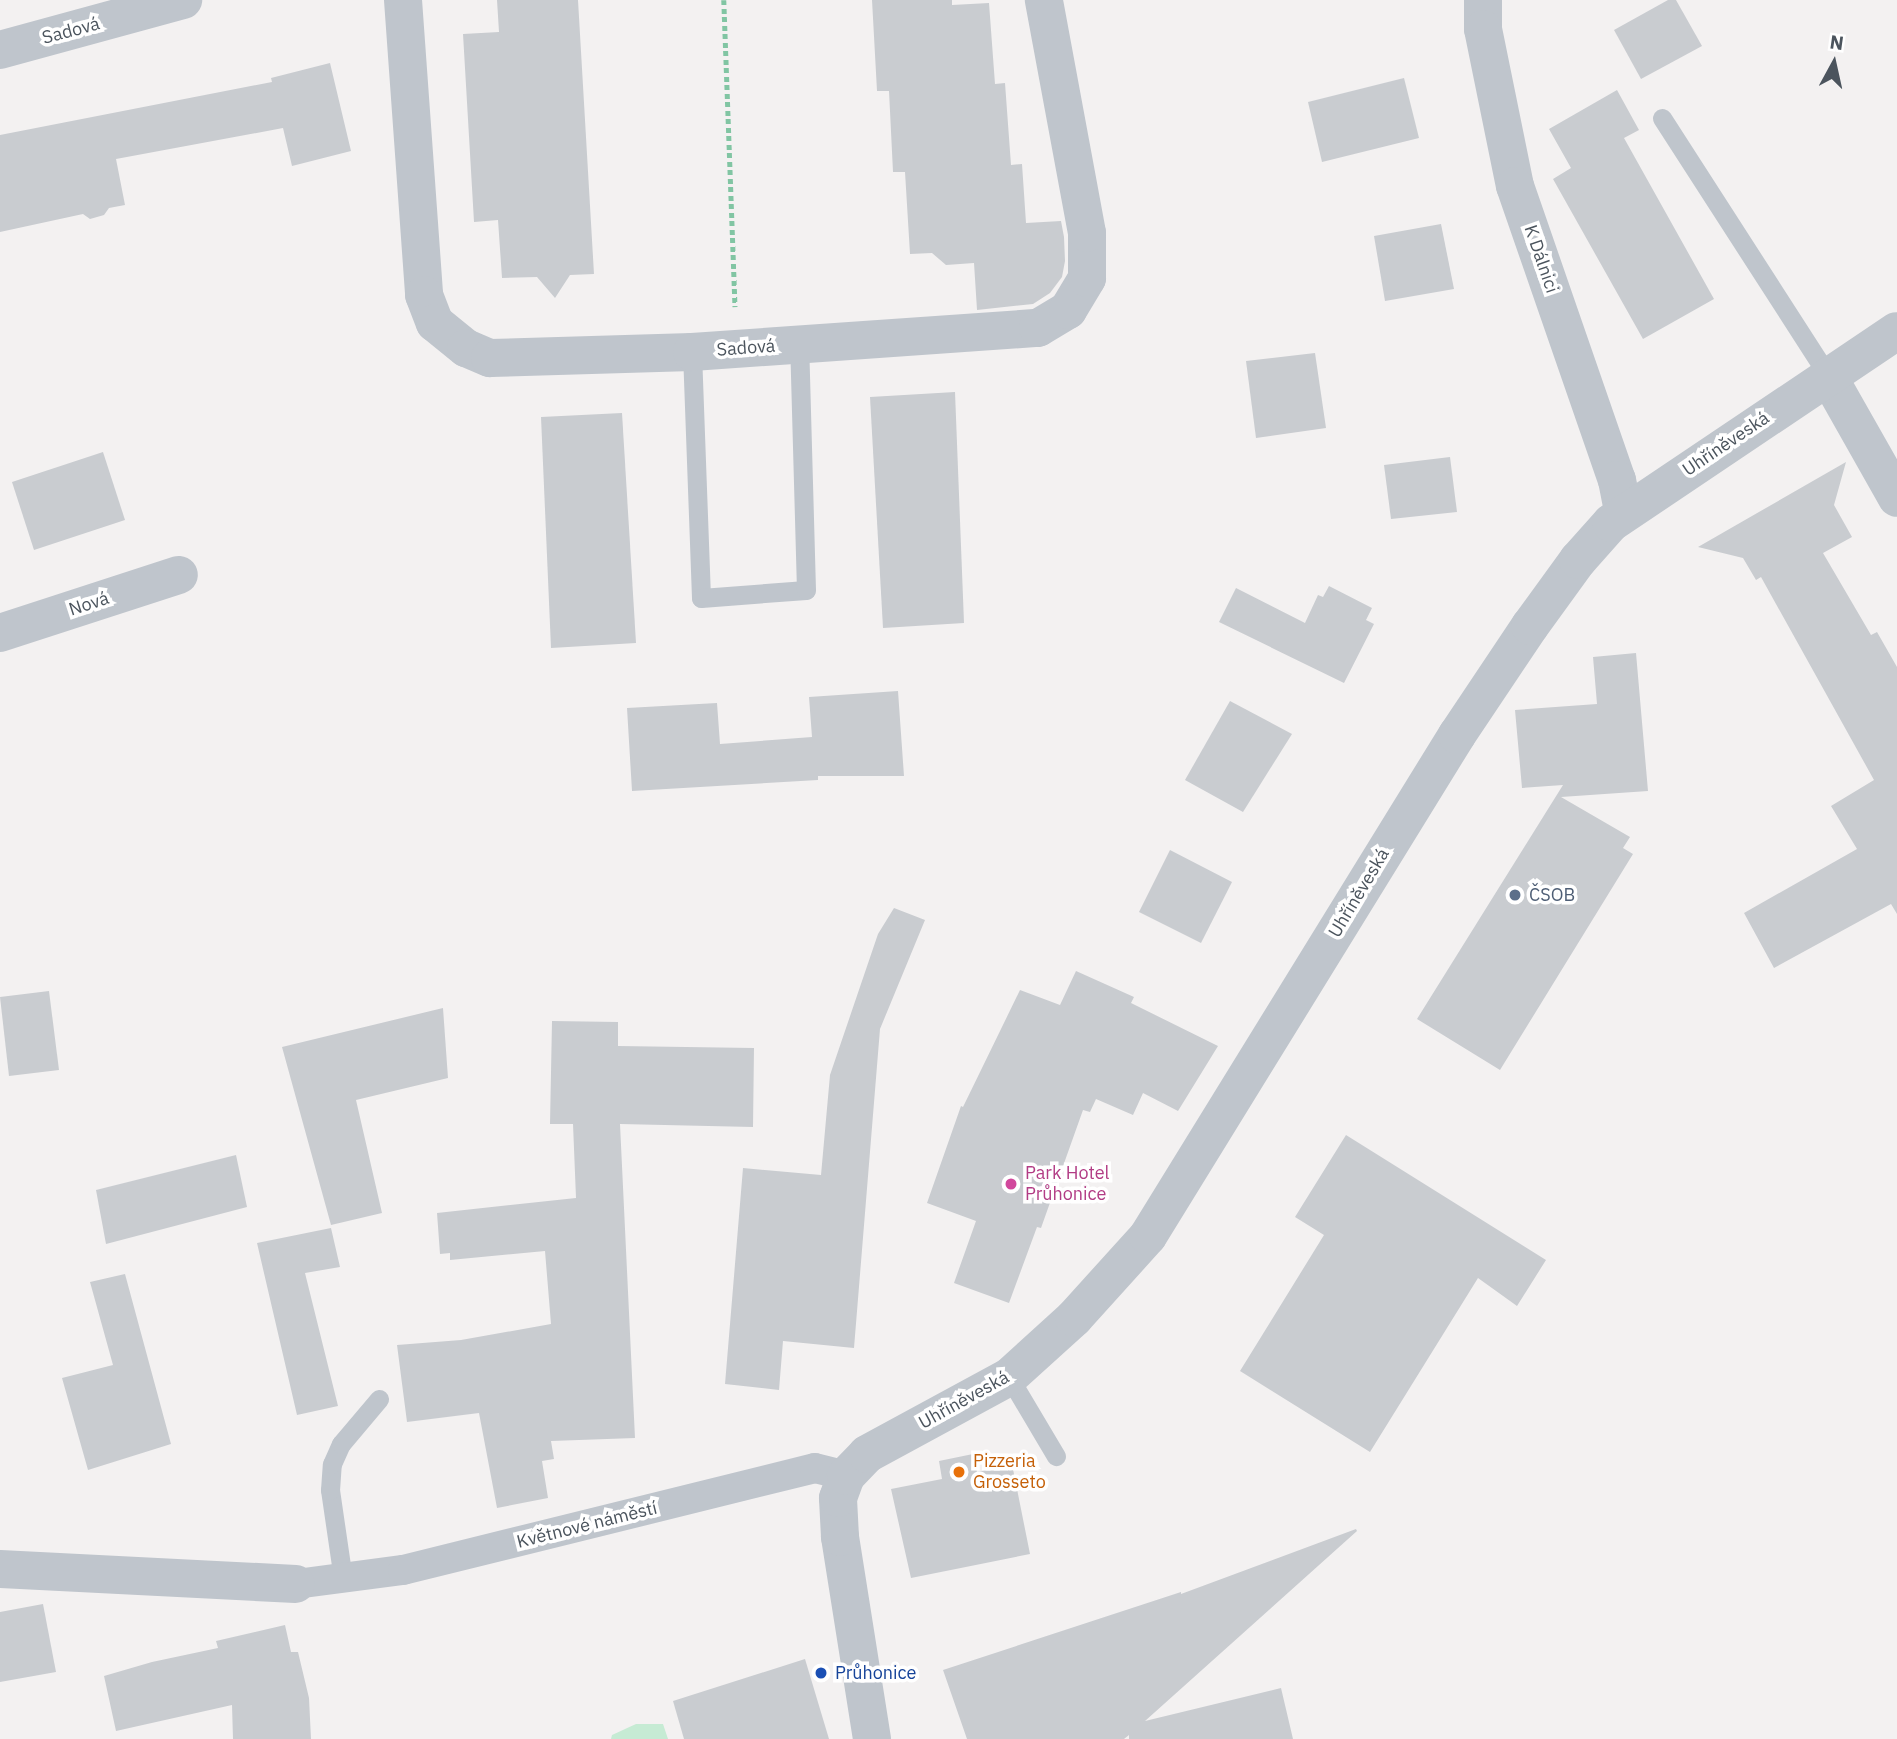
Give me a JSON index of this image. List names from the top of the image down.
{
  "streets": {
    "street": [
      "Sadová",
      "K Dálnici",
      "Uhříněveská",
      "Nová",
      "Květnové náměstí"
    ]
  },
  "crossings": [
    ["K Dálnici", "Uhříněveská"],
    ["Uhříněveská", "Květnové náměstí"]
  ],
  "places": [
    "ČSOB",
    "Park Hotel Průhonice",
    "Pizzeria Grosseto",
    "Průhonice"
  ],
  "north": "top"
}
